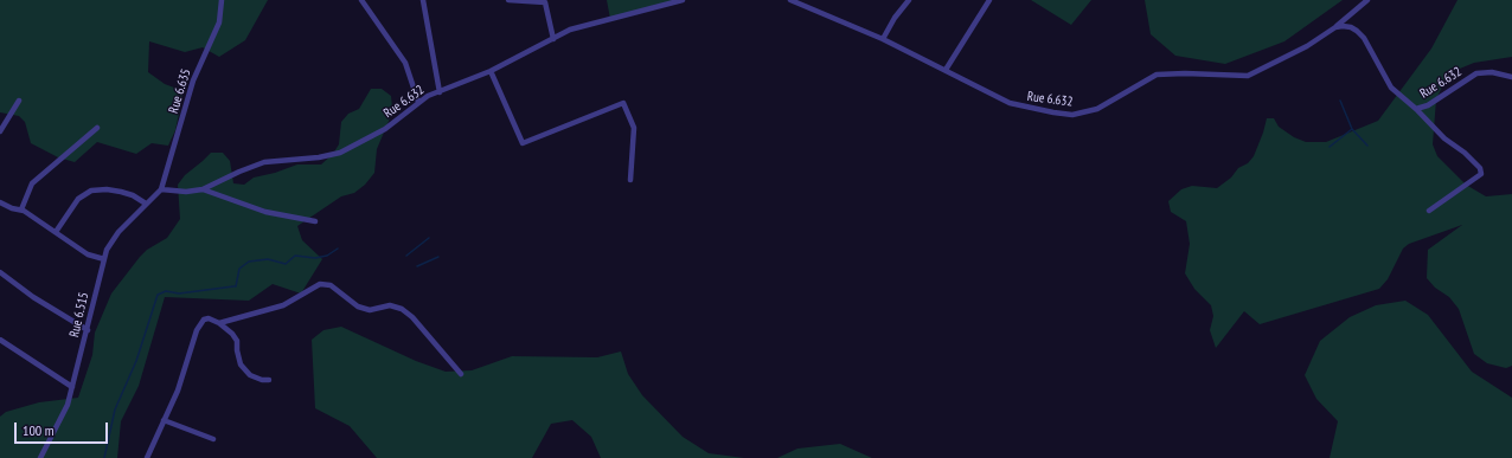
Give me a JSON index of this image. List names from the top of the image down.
{
  "streets": {
    "street": ["Rue 6.632", "Rue 6.635", "Rue 6.515"]
  },
  "crossings": [
    ["Rue 6.632", "Rue 6.635"],
    ["Rue 6.632", "Rue 6.515"],
    ["Rue 6.635", "Rue 6.515"]
  ],
  "scale_bar": "100 m"
}
